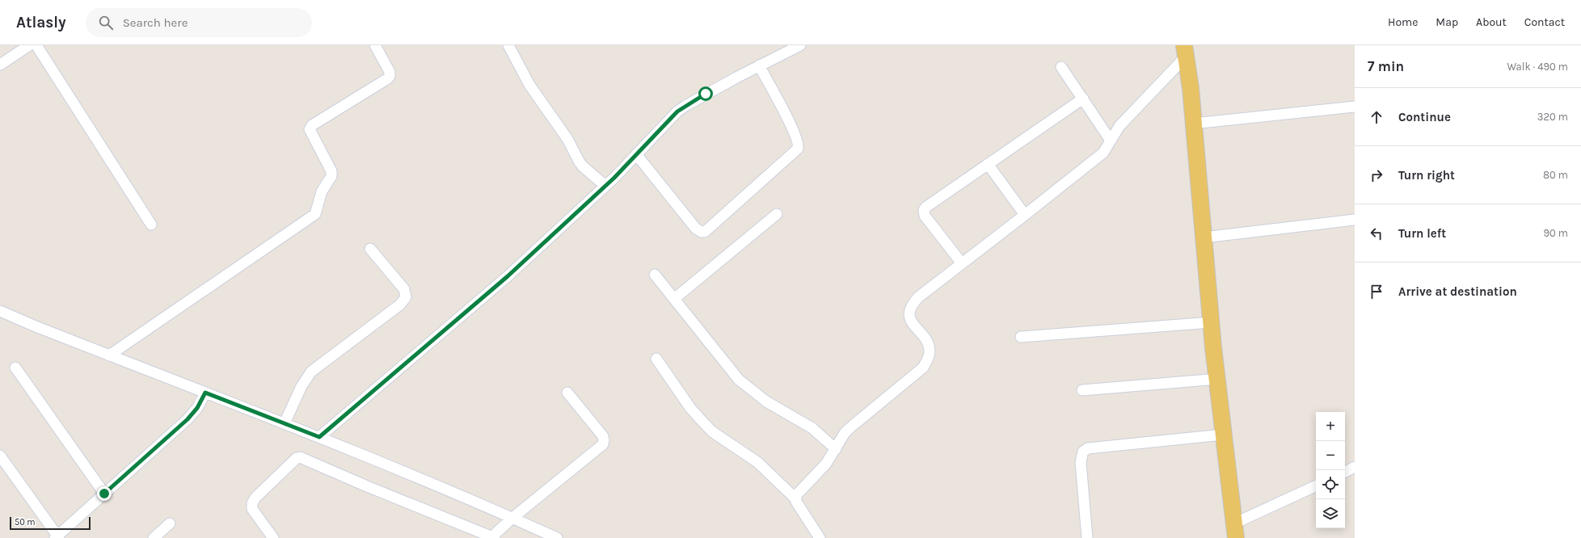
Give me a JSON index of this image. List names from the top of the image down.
{
  "scale_bar": "50 m",
  "page": {
    "header": "Atlasly",
    "search": "Search here",
    "nav": [
      "Home",
      "Map",
      "About",
      "Contact"
    ],
    "heading": ["7 min", "Walk · 490 m"],
    "list": [
      ["Continue", "320 m"],
      ["Turn right", "80 m"],
      ["Turn left", "90 m"],
      "Arrive at destination"
    ],
    "map_buttons": ["+", "−"],
    "scale": "50 m"
  }
}
